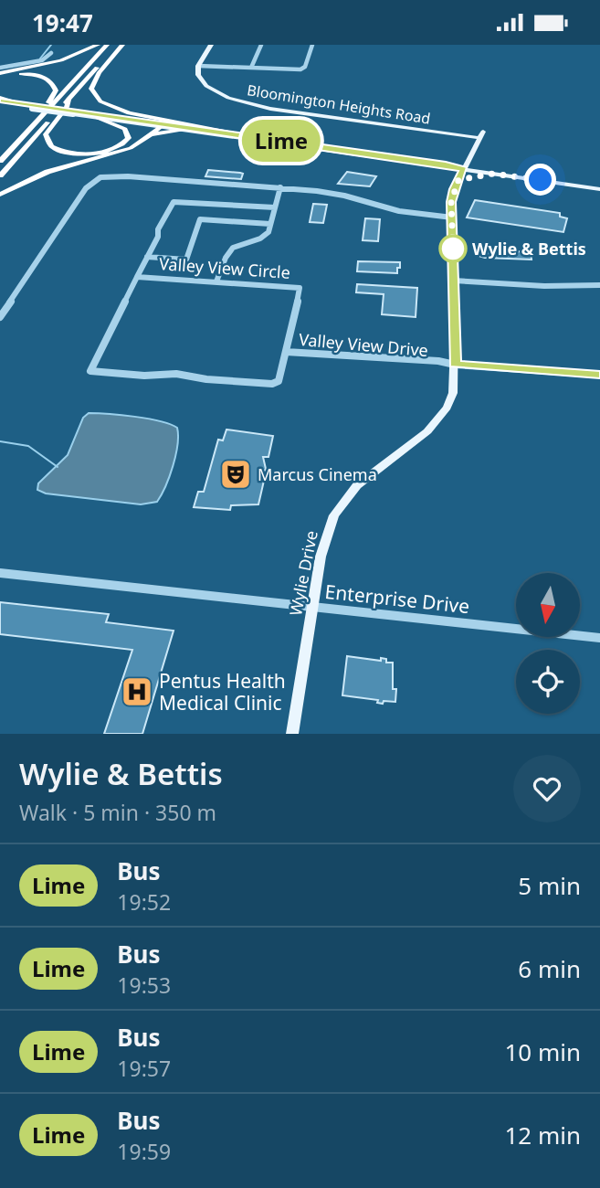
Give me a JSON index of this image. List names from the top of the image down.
{
  "streets": {
    "main road": ["Bloomington Heights Road", "Wylie Drive"],
    "street": ["Valley View Circle", "Valley View Drive", "Enterprise Drive"]
  },
  "crossings": [
    ["Bloomington Heights Road", "Wylie Drive"],
    ["Valley View Circle", "Valley View Drive"],
    ["Valley View Drive", "Wylie Drive"],
    ["Wylie Drive", "Enterprise Drive"]
  ],
  "places": {
    "other": ["Wylie & Bettis"],
    "theatre": ["Marcus Cinema"],
    "hospital": ["Pentus Health Medical Clinic"]
  },
  "lines": ["bus line Lime"],
  "north": "bottom",
  "page": {
    "status": "19:47",
    "on_map": "Lime",
    "heading": ["Wylie & Bettis", "Walk · 5 min · 350 m"],
    "list": [
      {
        "mark": "Lime",
        "name": "Bus",
        "note": "19:52",
        "value": "5 min"
      },
      {
        "mark": "Lime",
        "name": "Bus",
        "note": "19:53",
        "value": "6 min"
      },
      {
        "mark": "Lime",
        "name": "Bus",
        "note": "19:57",
        "value": "10 min"
      },
      {
        "mark": "Lime",
        "name": "Bus",
        "note": "19:59",
        "value": "12 min"
      }
    ]
  }
}
